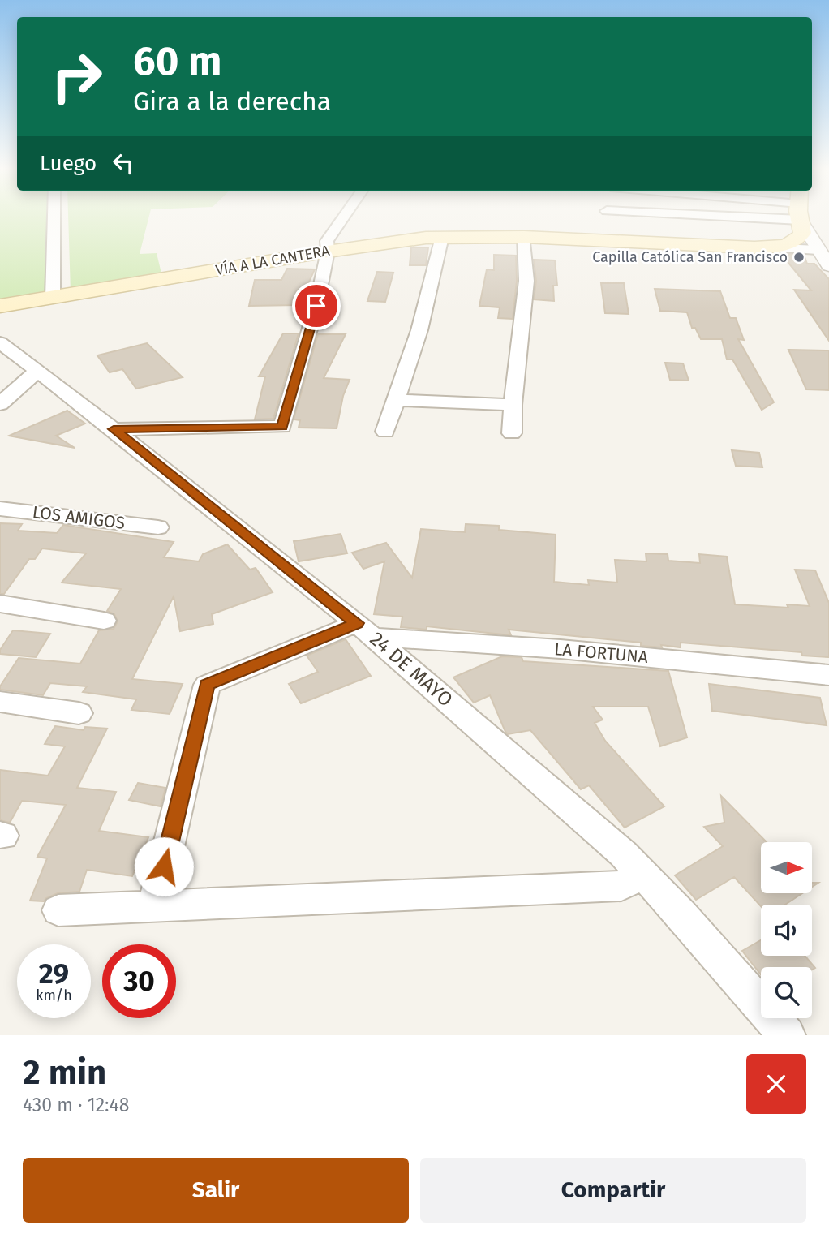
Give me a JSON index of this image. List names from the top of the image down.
{
  "streets": {
    "main road": ["VÍA A LA CANTERA"],
    "street": ["LOS AMIGOS", "LA FORTUNA", "24 DE MAYO"]
  },
  "crossings": [
    ["LA FORTUNA", "24 DE MAYO"]
  ],
  "places": ["Capilla Católica San Francisco"],
  "north": "right",
  "page": {
    "turn": ["60 m", "Gira a la derecha"],
    "then": "Luego",
    "speed": "29 km/h",
    "limit": "30",
    "heading": ["2 min", "430 m · 12:48"],
    "buttons": ["Salir", "Compartir"]
  }
}
